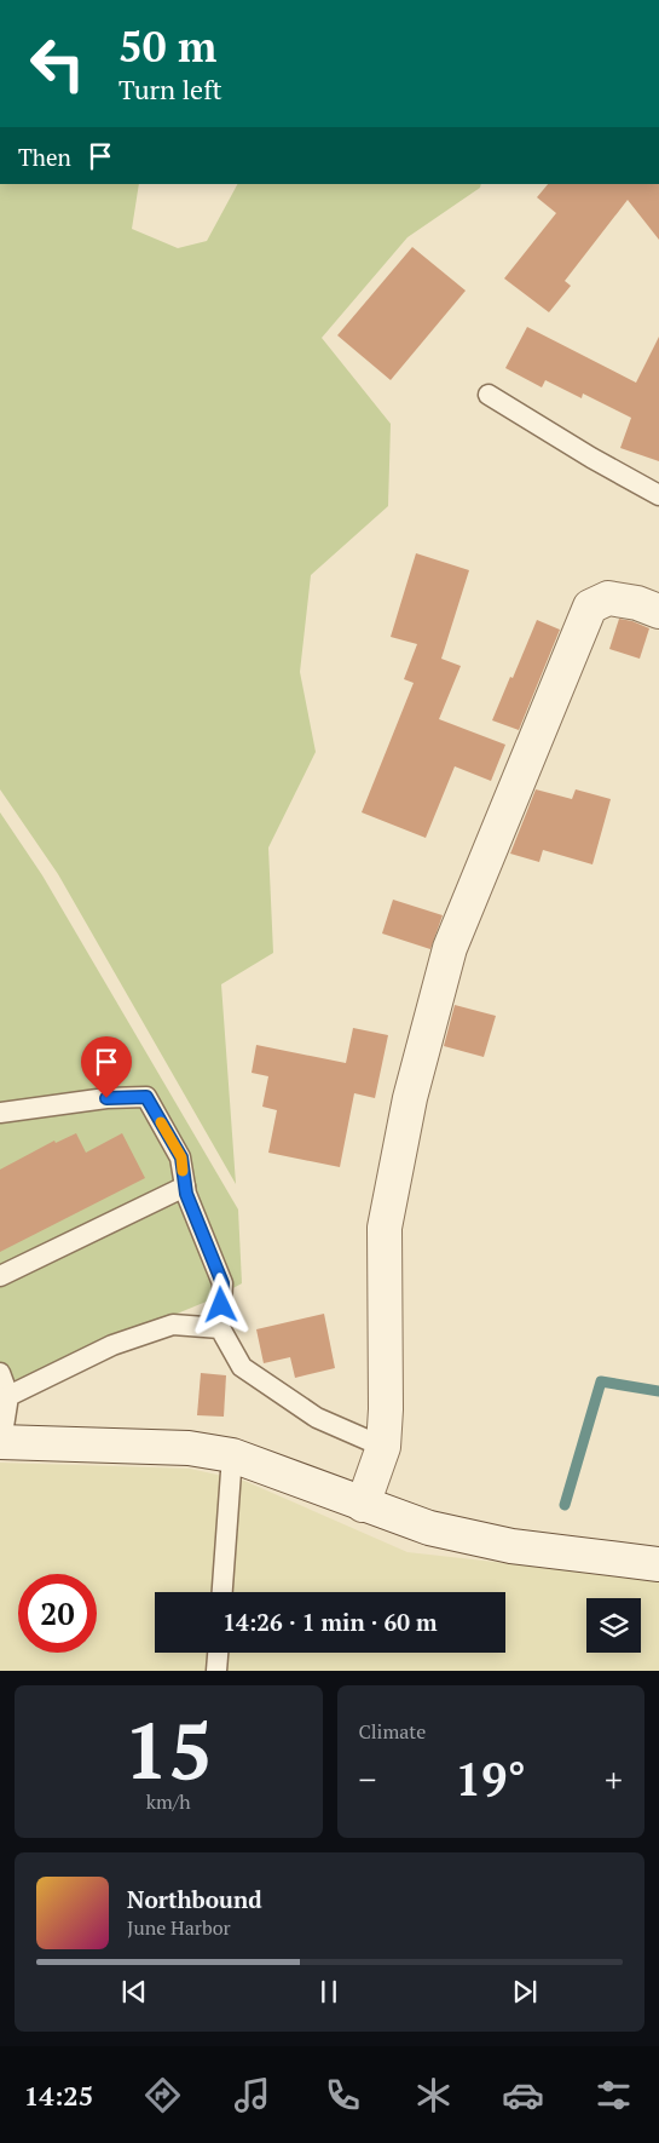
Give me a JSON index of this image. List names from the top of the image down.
{
  "page": {
    "turn": ["50 m", "Turn left"],
    "then": "Then",
    "limit": "20",
    "trip": "14:26 · 1 min · 60 m",
    "tile": [
      ["15", "km/h"],
      "Climate"
    ],
    "heat": ["−", "19°", "+"],
    "song": ["Northbound", "June Harbor"],
    "tabs": "14:25"
  }
}
